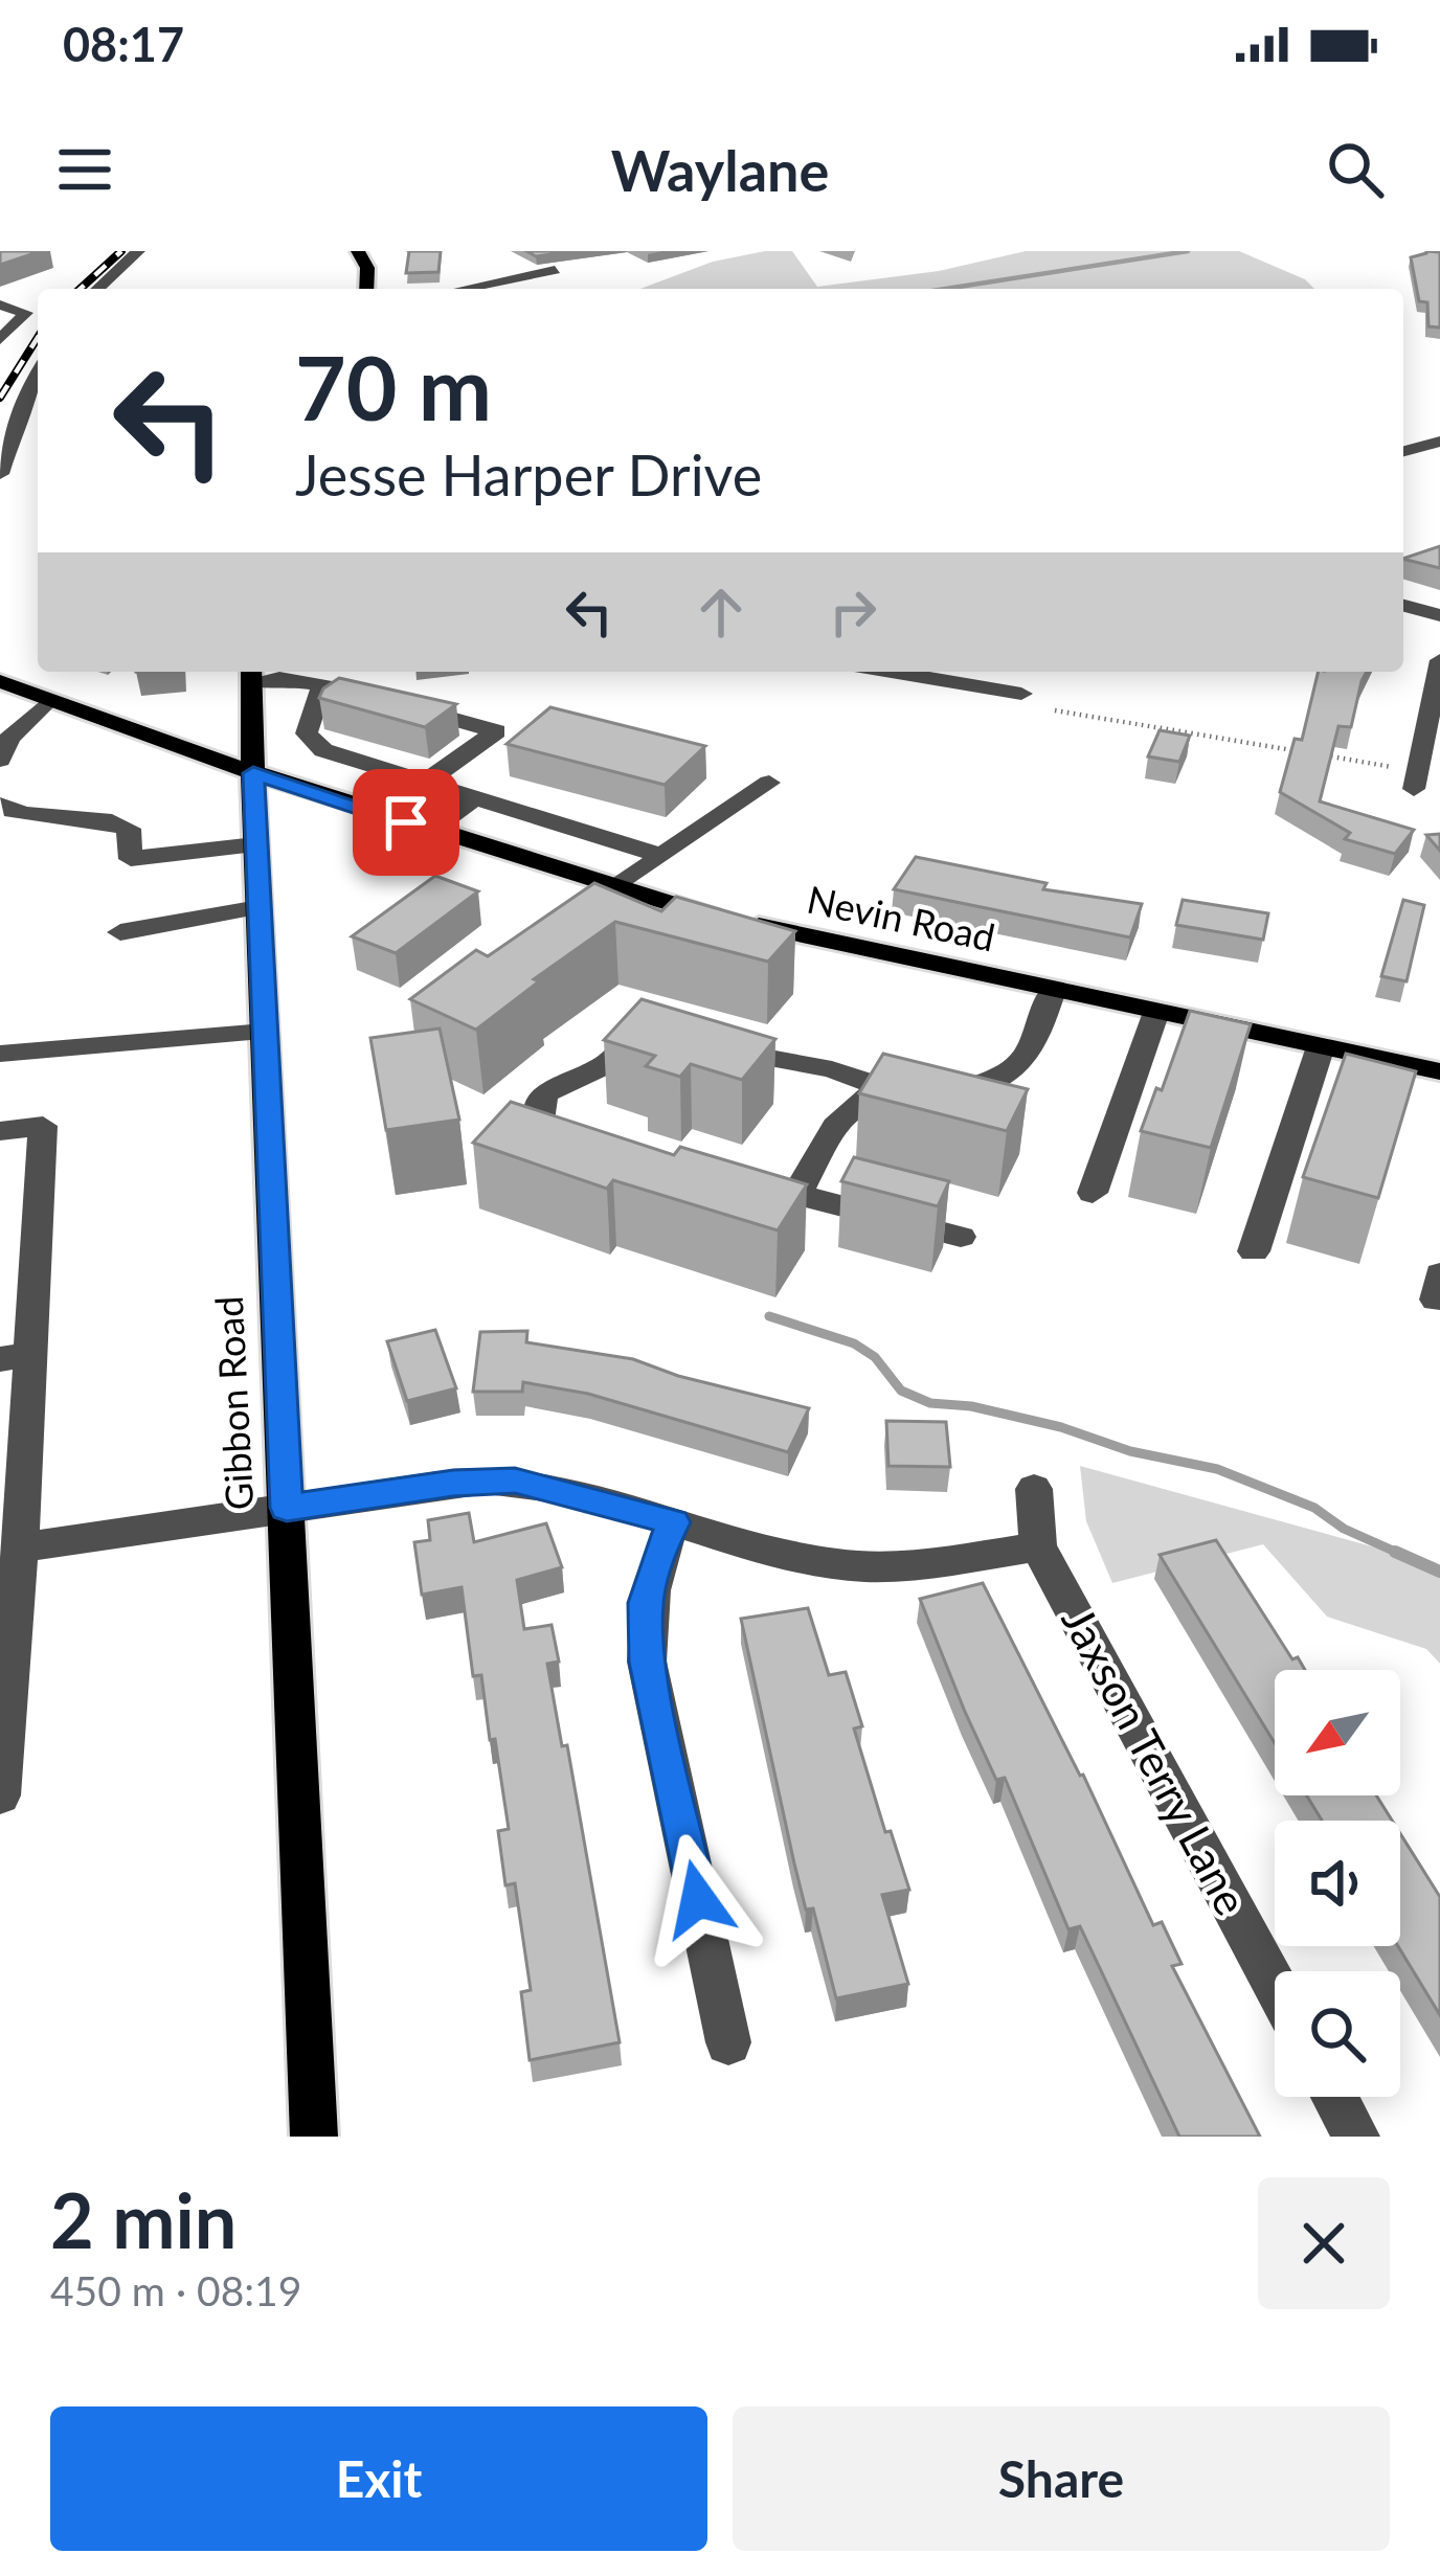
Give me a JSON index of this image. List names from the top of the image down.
{
  "streets": {
    "main road": ["Nevin Road", "Gibbon Road"],
    "street": ["Jaxson Terry Lane"]
  },
  "crossings": [
    ["Nevin Road", "Gibbon Road"]
  ],
  "north": "bottom left",
  "page": {
    "status": "08:17",
    "header": "Waylane",
    "turn": ["70 m", "Jesse Harper Drive"],
    "heading": ["2 min", "450 m · 08:19"],
    "buttons": ["Exit", "Share"]
  }
}
